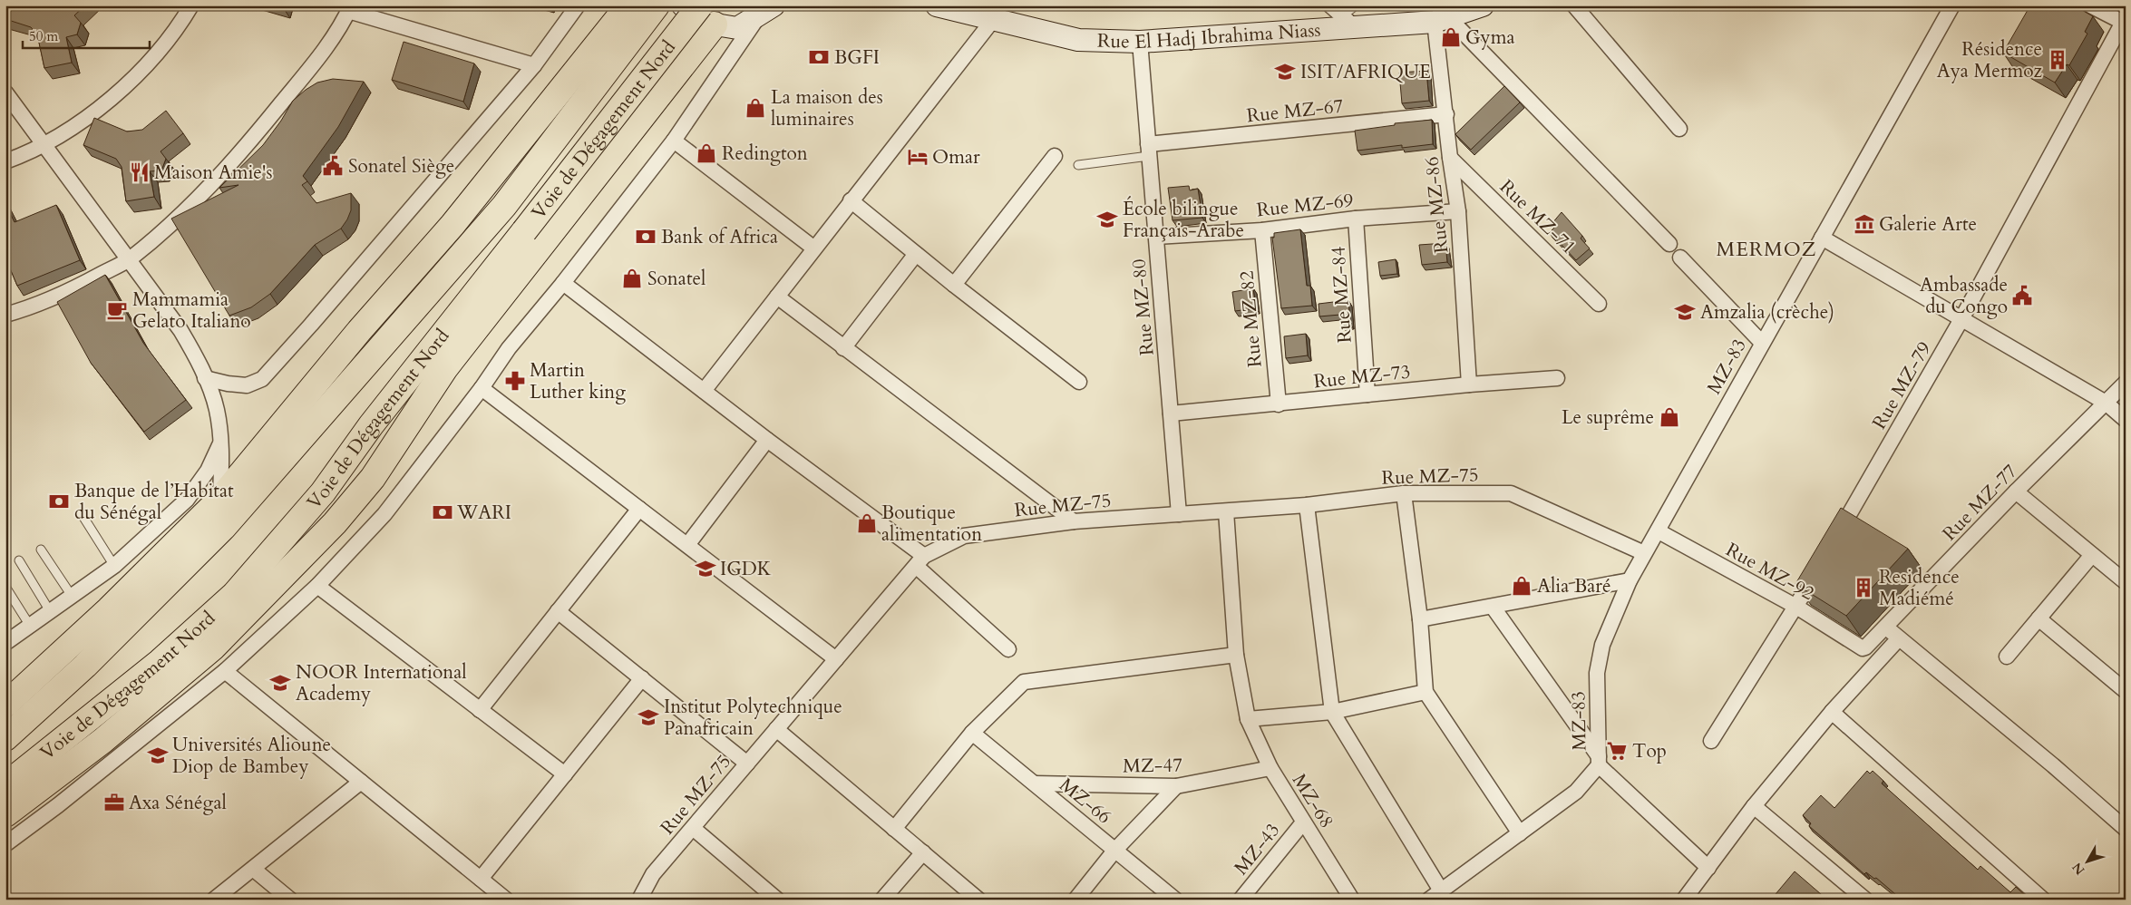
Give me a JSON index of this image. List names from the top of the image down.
{
  "streets": {
    "highway": ["Voie de Dégagement Nord"],
    "street": [
      "Rue El Hadj Ibrahima Niass",
      "Rue MZ-67",
      "Rue MZ-69",
      "Rue MZ-86",
      "Rue MZ-71",
      "Rue MZ-84",
      "Rue MZ-80",
      "Rue MZ-82",
      "MZ-83",
      "Rue MZ-73",
      "Rue MZ-79",
      "Rue MZ-75",
      "Rue MZ-77",
      "Rue MZ-92",
      "MZ-47",
      "MZ-66",
      "MZ-68",
      "MZ-43"
    ]
  },
  "crossings": [
    ["Rue El Hadj Ibrahima Niass", "Rue MZ-86"],
    ["Rue El Hadj Ibrahima Niass", "Rue MZ-80"],
    ["Rue MZ-67", "Rue MZ-86"],
    ["Rue MZ-67", "Rue MZ-80"],
    ["Rue MZ-69", "Rue MZ-86"],
    ["Rue MZ-69", "Rue MZ-84"],
    ["Rue MZ-69", "Rue MZ-80"],
    ["Rue MZ-69", "Rue MZ-82"],
    ["Rue MZ-86", "Rue MZ-71"],
    ["Rue MZ-86", "Rue MZ-73"],
    ["Rue MZ-84", "Rue MZ-73"],
    ["Rue MZ-80", "Rue MZ-73"],
    ["Rue MZ-80", "Rue MZ-75"],
    ["Rue MZ-82", "Rue MZ-73"],
    ["MZ-83", "Rue MZ-75"],
    ["MZ-83", "Rue MZ-92"],
    ["Rue MZ-75", "MZ-68"],
    ["Rue MZ-77", "Rue MZ-92"],
    ["MZ-47", "MZ-66"],
    ["MZ-47", "MZ-68"],
    ["MZ-68", "MZ-43"]
  ],
  "districts": ["MERMOZ"],
  "places": {
    "shop": [
      "Gyma",
      "La maison des luminaires",
      "Redington",
      "Sonatel",
      "Le suprême",
      "Boutique alimentation",
      "Alia Baré"
    ],
    "bank": [
      "BGFI",
      "Bank of Africa",
      "Banque de l’Habitat du Sénégal",
      "WARI"
    ],
    "building": ["Résidence Aya Mermoz", "Residence Madiémé"],
    "school or university": [
      "ISIT/AFRIQUE",
      "École bilingue Français-Arabe",
      "Amzalia (crèche)",
      "IGDK",
      "NOOR International Academy",
      "Institut Polytechnique Panafricain",
      "Universités Alioune Diop de Bambey"
    ],
    "hotel": ["Omar"],
    "public building": ["Sonatel Siège", "Ambassade du Congo"],
    "restaurant": ["Maison Amie's"],
    "museum": ["Galerie Arte"],
    "cafe": ["Mammamia Gelato Italiano"],
    "pharmacy": ["Martin Luther king"],
    "supermarket": ["Top"],
    "office": ["Axa Sénégal"]
  },
  "scale_bar": "50 m",
  "north": "bottom left"
}
